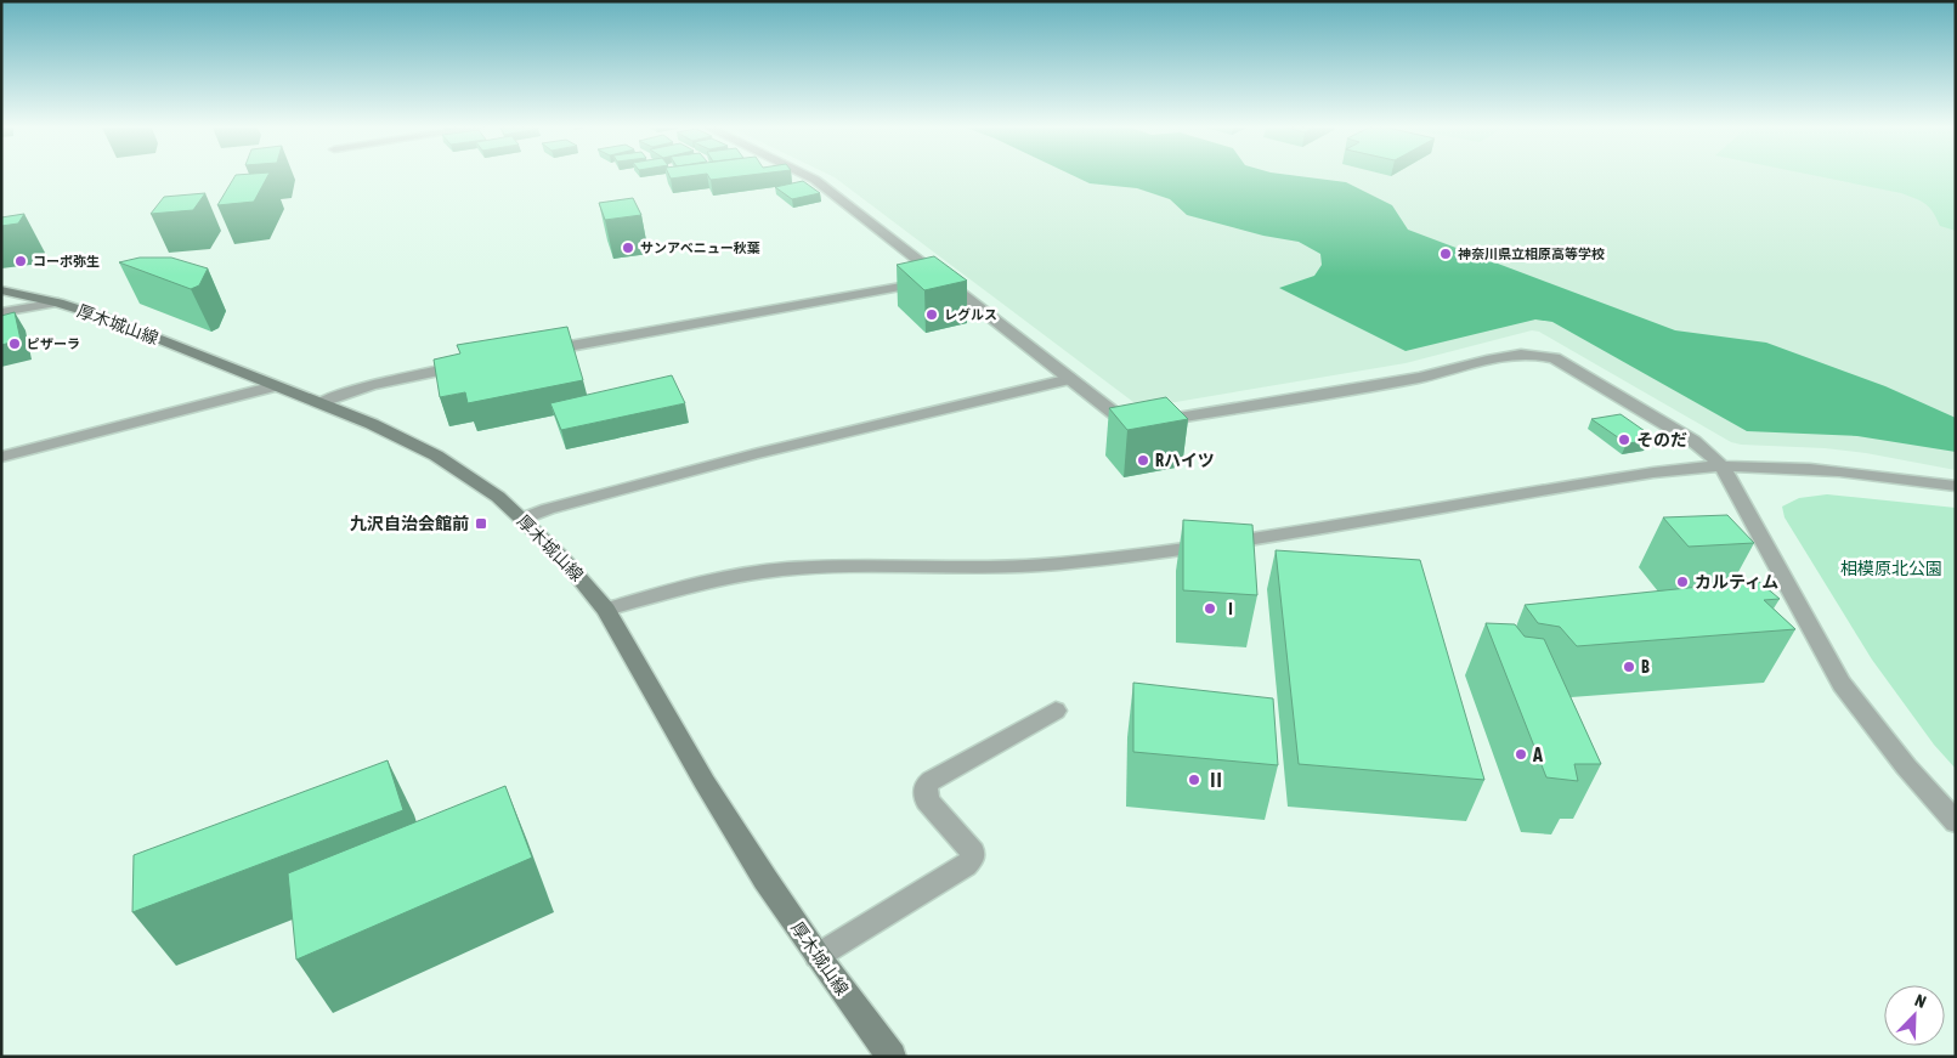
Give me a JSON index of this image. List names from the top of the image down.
{
  "streets": {
    "main road": ["厚木城山線"]
  },
  "parks": ["相模原北公園"],
  "places": {
    "other": [
      "サンアベニュー秋葉",
      "神奈川県立相原高等学校",
      "コーポ弥生",
      "レグルス",
      "ピザーラ",
      "そのだ",
      "Rハイツ",
      "カルティム",
      "Ⅰ",
      "B",
      "A",
      "Ⅱ"
    ],
    "transit": ["九沢自治会館前"]
  },
  "north": "top right"
}
